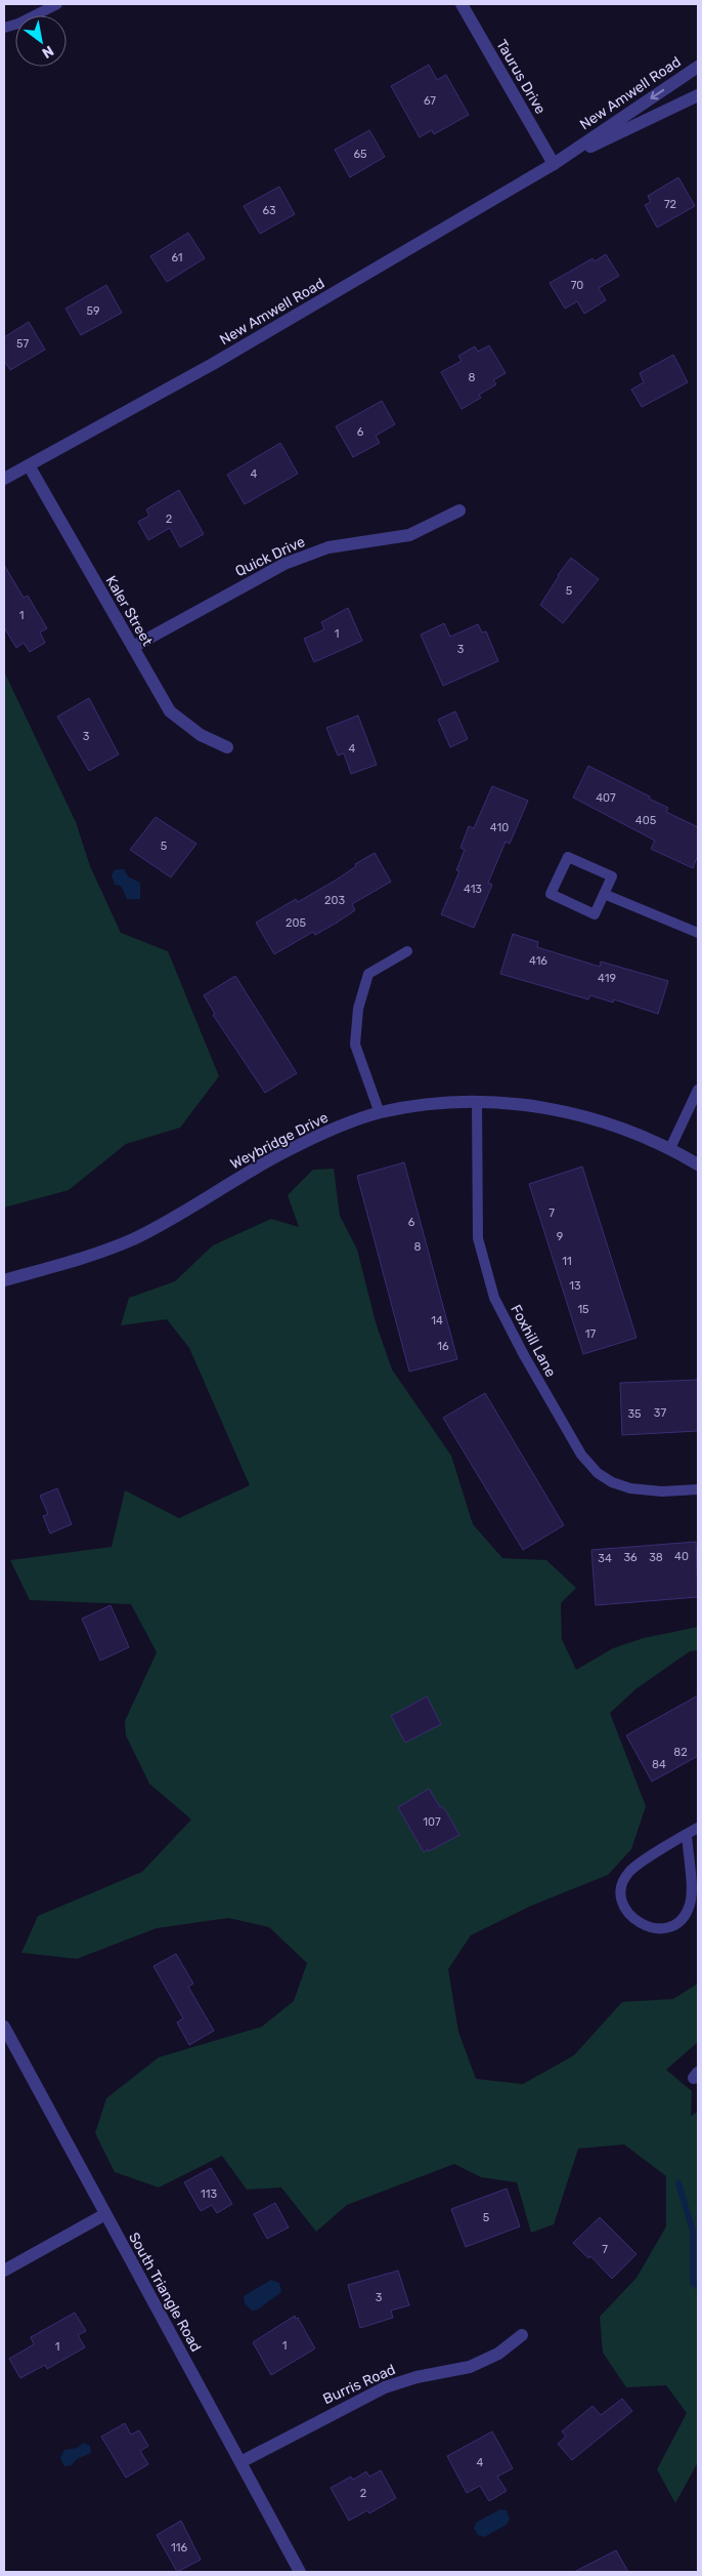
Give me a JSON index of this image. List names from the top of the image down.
{
  "streets": {
    "street": [
      "Taurus Drive",
      "New Amwell Road",
      "Quick Drive",
      "Kaler Street",
      "Weybridge Drive",
      "South Triangle Road",
      "Burris Road"
    ],
    "lane": ["Foxhill Lane"]
  },
  "crossings": [
    ["Taurus Drive", "New Amwell Road"],
    ["New Amwell Road", "Kaler Street"],
    ["Quick Drive", "Kaler Street"],
    ["Weybridge Drive", "Foxhill Lane"],
    ["South Triangle Road", "Burris Road"]
  ],
  "house_numbers": [
    "67",
    "65",
    "72",
    "63",
    "61",
    "70",
    "59",
    "57",
    "8",
    "6",
    "4",
    "2",
    "5",
    "1",
    "1",
    "3",
    "3",
    "4",
    "407",
    "405",
    "410",
    "5",
    "413",
    "203",
    "205",
    "416",
    "419",
    "7",
    "6",
    "9",
    "8",
    "11",
    "13",
    "15",
    "14",
    "17",
    "16",
    "37",
    "35",
    "40",
    "36",
    "38",
    "34",
    "82",
    "84",
    "107",
    "113",
    "5",
    "7",
    "3",
    "1",
    "1",
    "4",
    "2",
    "116"
  ],
  "north": "bottom right"
}
